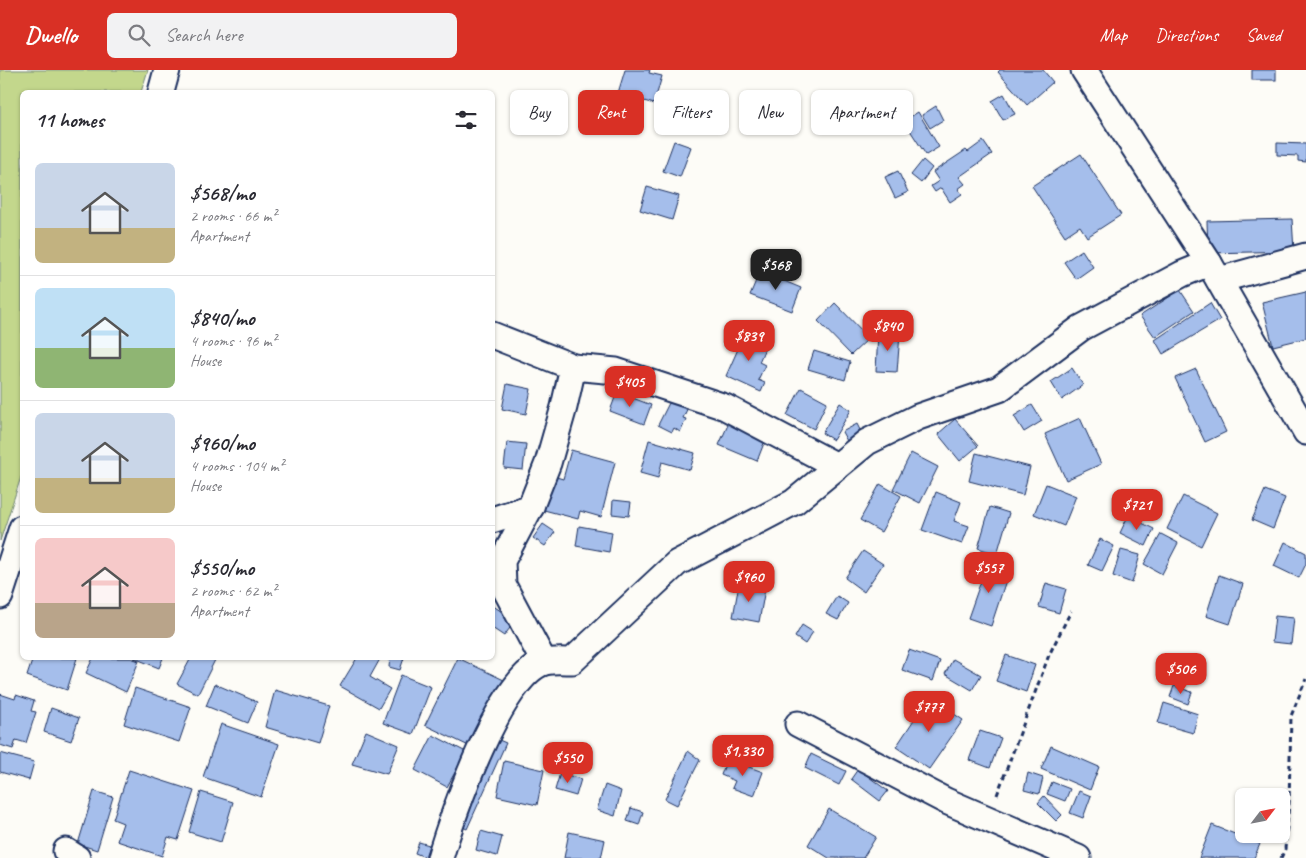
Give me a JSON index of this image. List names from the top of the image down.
{
  "north": "top right",
  "page": {
    "header": "Dwello",
    "search": "Search here",
    "nav": ["Map", "Directions", "Saved"],
    "chip": [
      "Buy",
      "Rent",
      "Filters",
      "New",
      "Apartment"
    ],
    "heading": "11 homes",
    "list": [
      {
        "name": "$568/mo",
        "note": "2 rooms · 66 m² · Apartment"
      },
      {
        "name": "$840/mo",
        "note": "4 rooms · 96 m² · House"
      },
      {
        "name": "$960/mo",
        "note": "4 rooms · 104 m² · House"
      },
      {
        "name": "$550/mo",
        "note": "2 rooms · 62 m² · Apartment"
      }
    ],
    "price": [
      "$568",
      "$840",
      "$839",
      "$405",
      "$721",
      "$557",
      "$960",
      "$506",
      "$777",
      "$1,330",
      "$550"
    ]
  }
}
